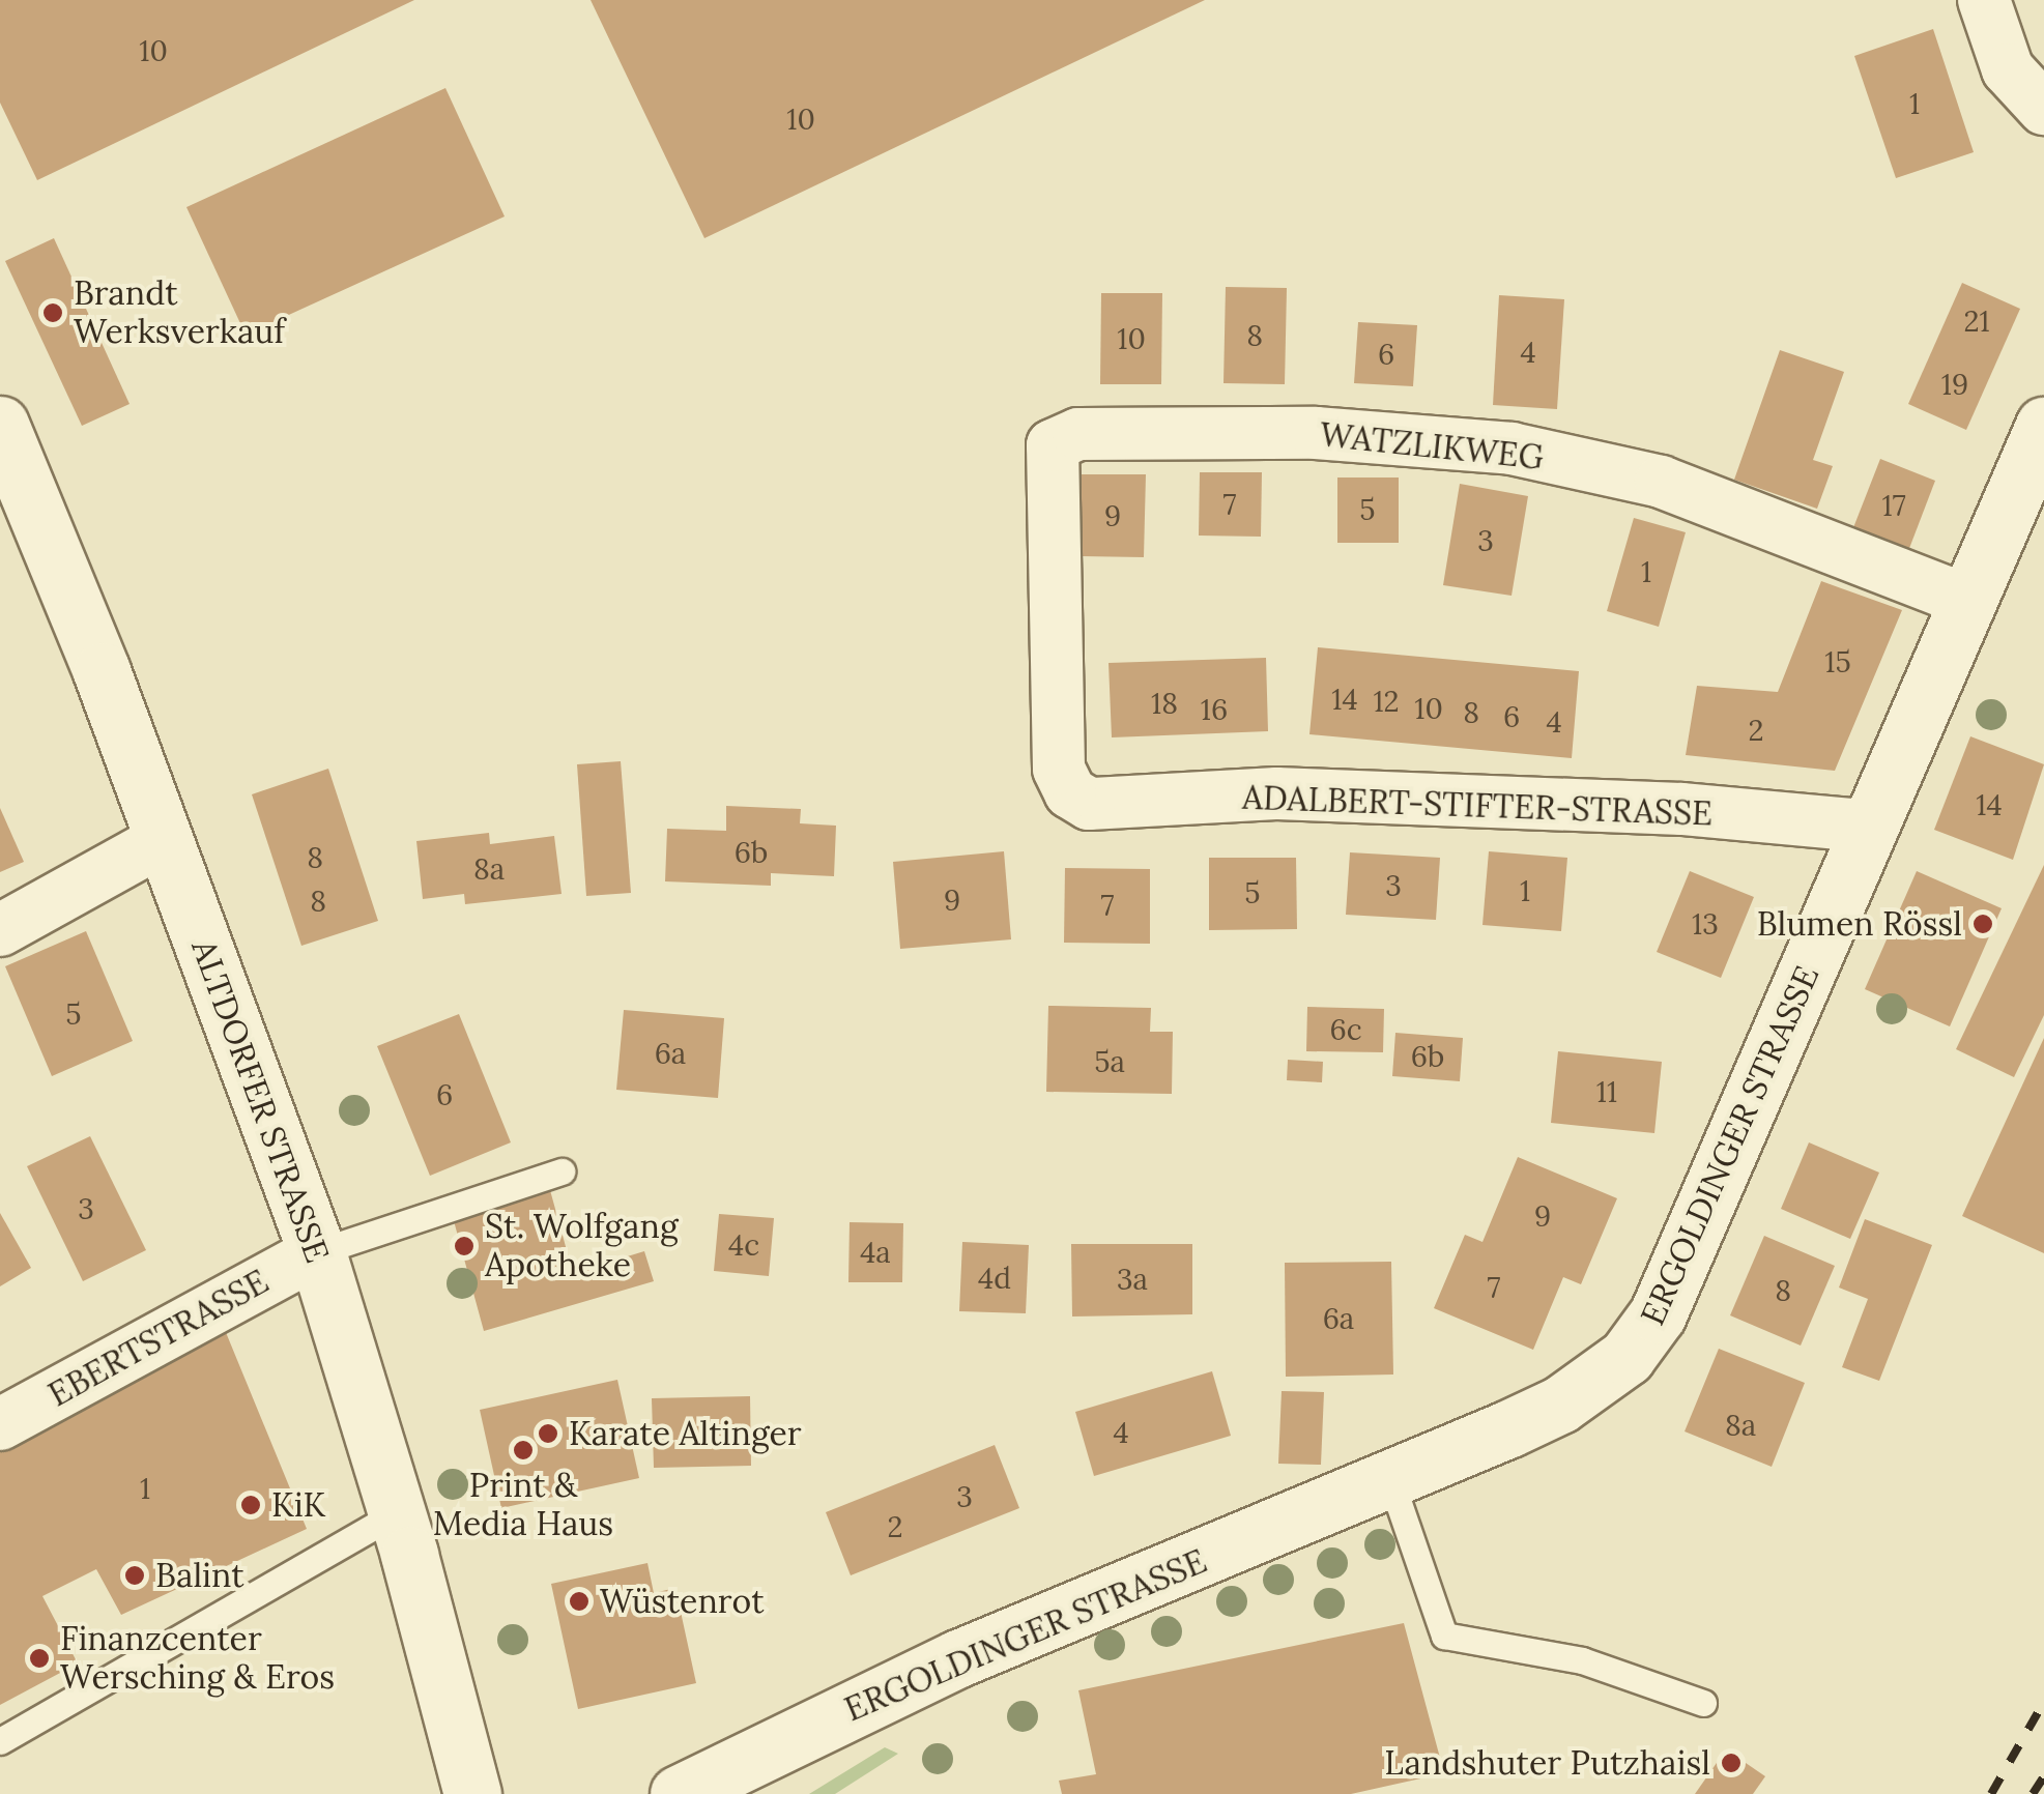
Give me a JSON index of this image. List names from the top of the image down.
{
  "streets": {
    "main road": ["ALTDORFER STRASSE", "ERGOLDINGER STRASSE"],
    "street": ["WATZLIKWEG", "ADALBERT-STIFTER-STRASSE", "EBERTSTRASSE"]
  },
  "crossings": [
    ["WATZLIKWEG", "ADALBERT-STIFTER-STRASSE"],
    ["WATZLIKWEG", "ERGOLDINGER STRASSE"],
    ["ADALBERT-STIFTER-STRASSE", "ERGOLDINGER STRASSE"],
    ["ALTDORFER STRASSE", "EBERTSTRASSE"]
  ],
  "places": [
    "Brandt Werksverkauf",
    "Blumen Rössl",
    "St. Wolfgang Apotheke",
    "Karate Altinger",
    "Print & Media Haus",
    "KiK",
    "Balint",
    "Wüstenrot",
    "Finanzcenter Wersching & Eros",
    "Landshuter Putzhaisl"
  ],
  "house_numbers": [
    "10",
    "1",
    "10",
    "21",
    "8",
    "10",
    "4",
    "6",
    "19",
    "7",
    "17",
    "5",
    "9",
    "3",
    "1",
    "15",
    "14",
    "12",
    "18",
    "10",
    "16",
    "8",
    "6",
    "4",
    "2",
    "14",
    "6b",
    "8",
    "8a",
    "3",
    "1",
    "5",
    "9",
    "8",
    "7",
    "13",
    "5",
    "6c",
    "6a",
    "6b",
    "5a",
    "11",
    "6",
    "3",
    "9",
    "4c",
    "4a",
    "4d",
    "3a",
    "7",
    "8",
    "6a",
    "8a",
    "4",
    "1",
    "3",
    "2"
  ]
}
